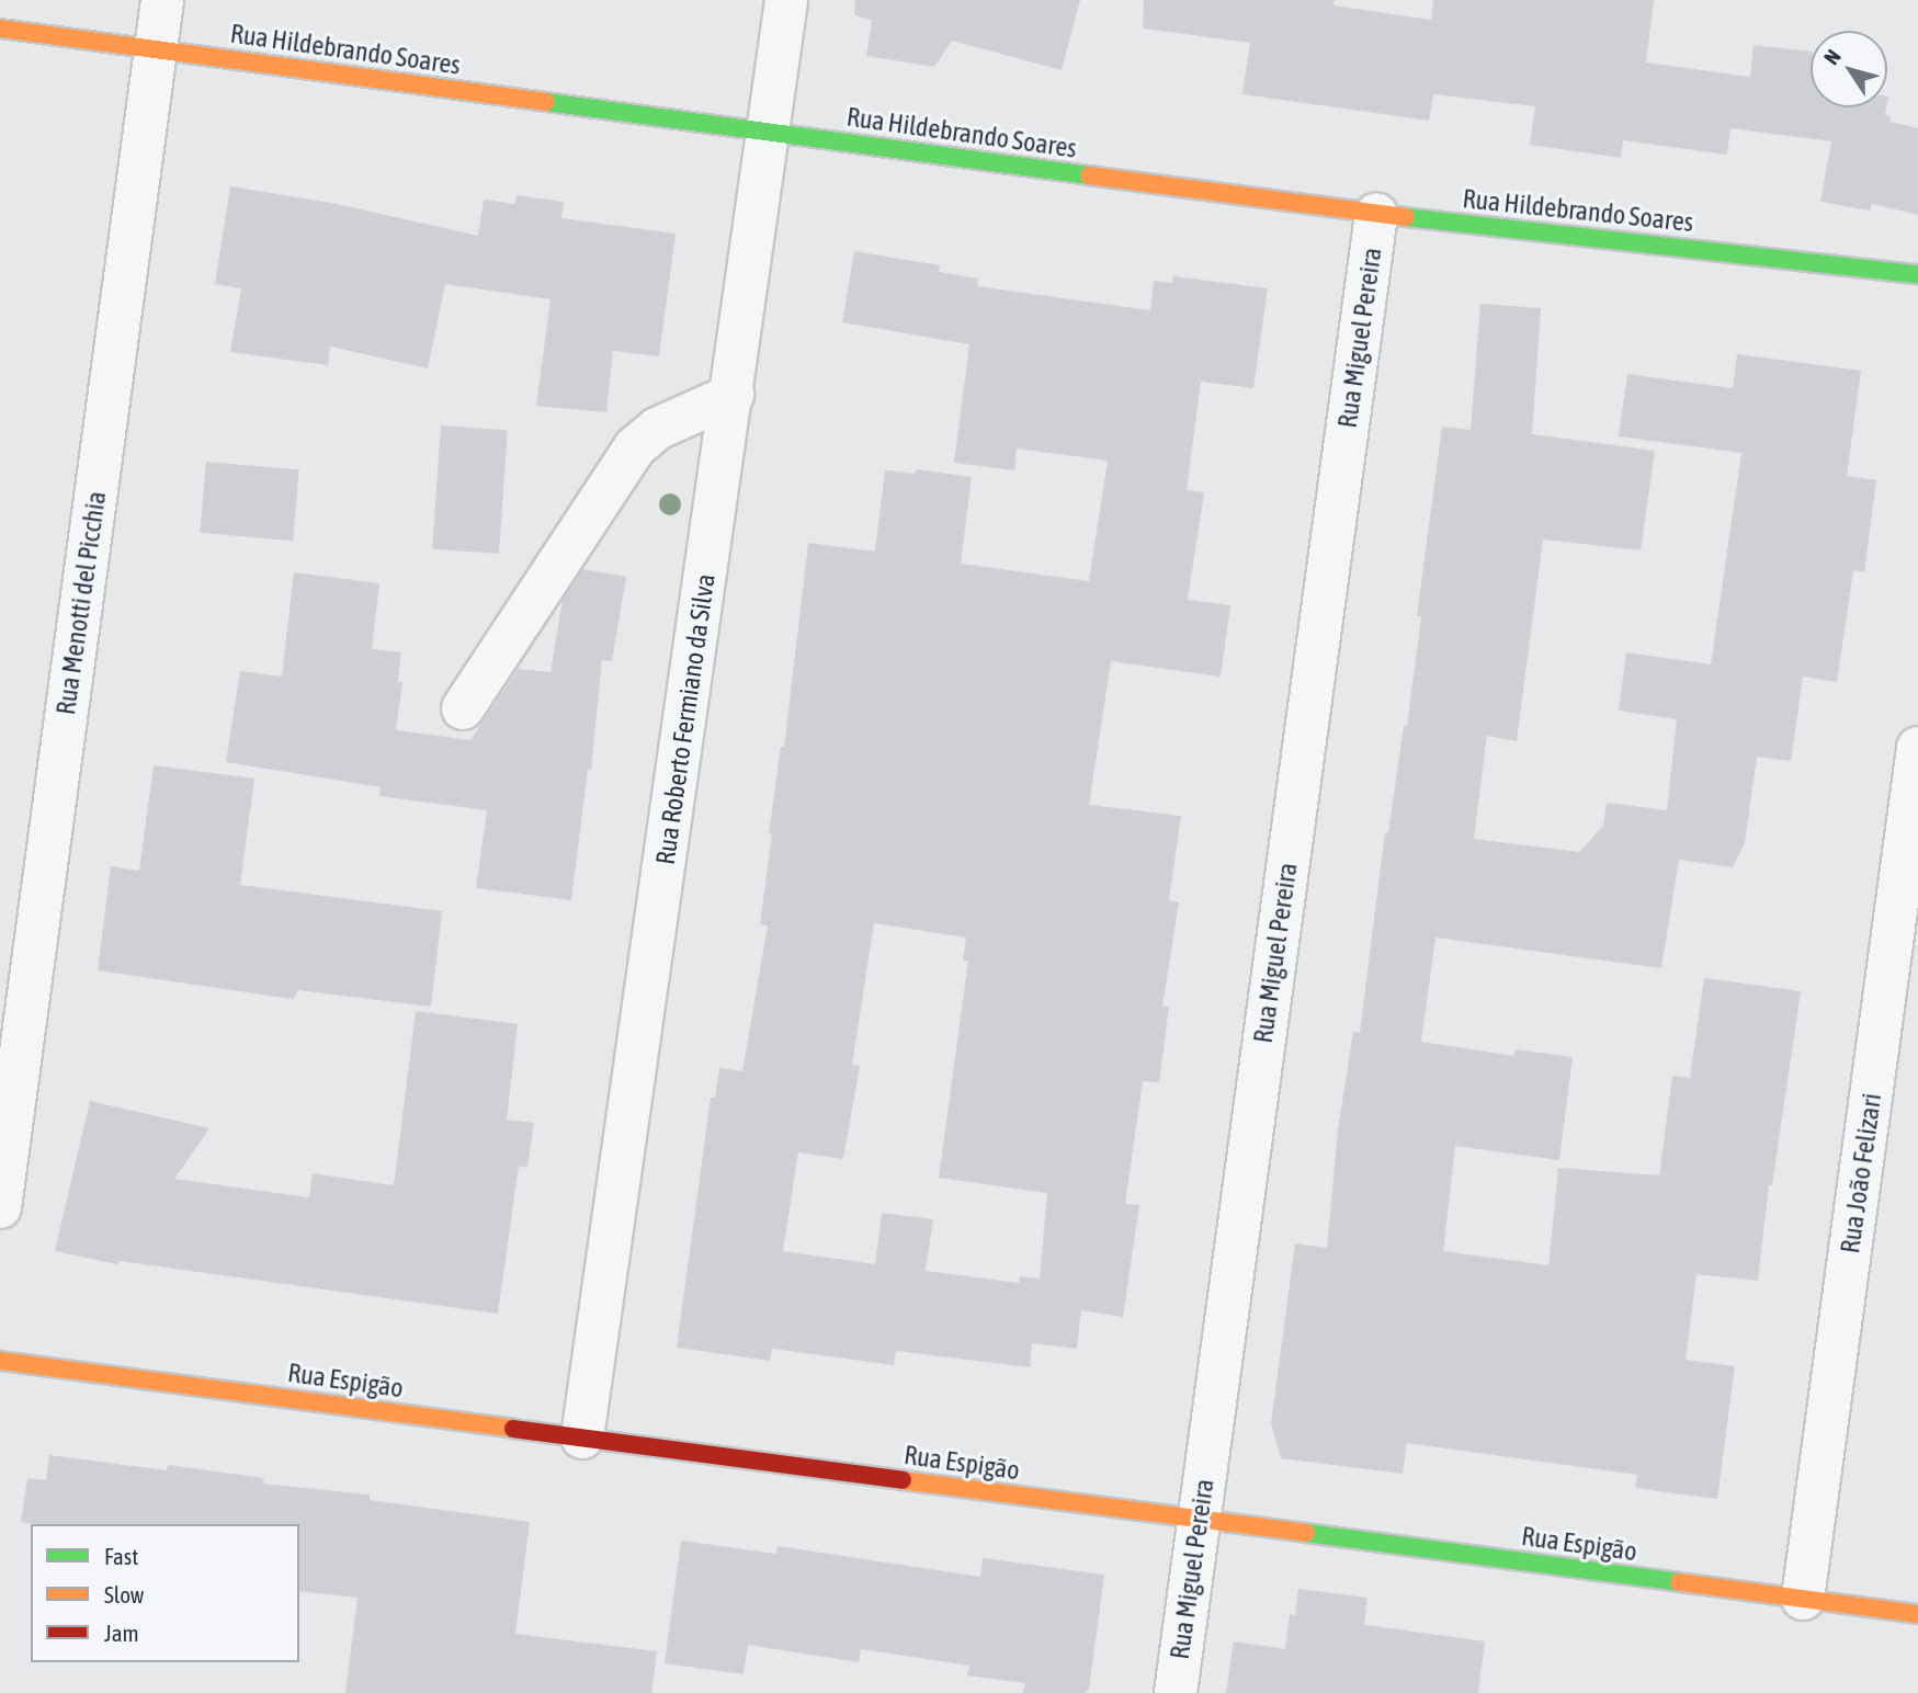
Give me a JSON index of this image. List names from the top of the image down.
{
  "streets": {
    "street": [
      "Rua Hildebrando Soares",
      "Rua Miguel Pereira",
      "Rua Menotti del Picchia",
      "Rua Roberto Fermiano da Silva",
      "Rua João Felizari",
      "Rua Espigão"
    ]
  },
  "crossings": [
    ["Rua Hildebrando Soares", "Rua Miguel Pereira"],
    ["Rua Hildebrando Soares", "Rua Menotti del Picchia"],
    ["Rua Hildebrando Soares", "Rua Roberto Fermiano da Silva"],
    ["Rua Miguel Pereira", "Rua Espigão"],
    ["Rua Roberto Fermiano da Silva", "Rua Espigão"],
    ["Rua João Felizari", "Rua Espigão"]
  ],
  "legend": ["Fast", "Slow", "Jam"],
  "north": "top left"
}
